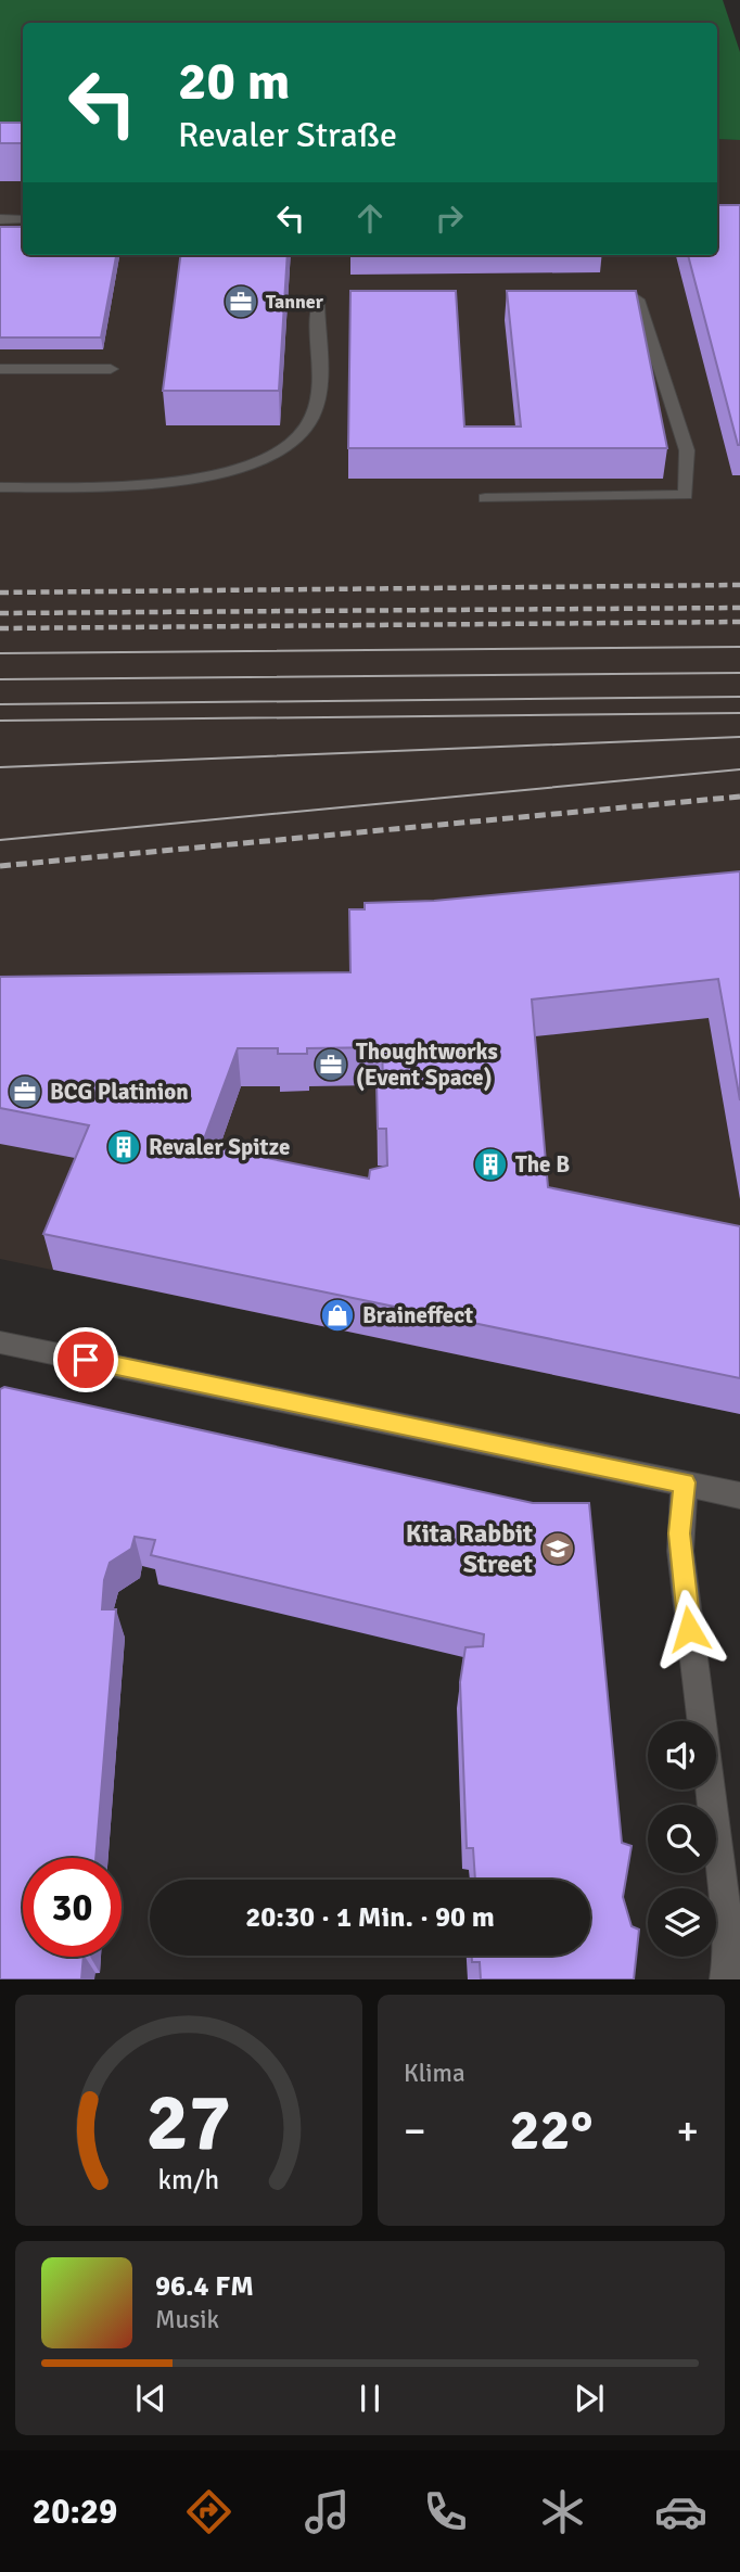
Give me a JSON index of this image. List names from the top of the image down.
{
  "places": {
    "office": ["Tanner", "Thoughtworks (Event Space)", "BCG Platinion"],
    "building": ["Revaler Spitze", "The B"],
    "shop": ["Braineffect"],
    "school or university": ["Kita Rabbit Street"]
  },
  "page": {
    "turn": ["20 m", "Revaler Straße"],
    "limit": "30",
    "trip": "20:30 · 1 Min. · 90 m",
    "tile": "Klima",
    "heat": ["−", "22°", "+"],
    "song": ["96.4 FM", "Musik"],
    "tabs": "20:29",
    "gauge": ["27", "km/h"]
  }
}
